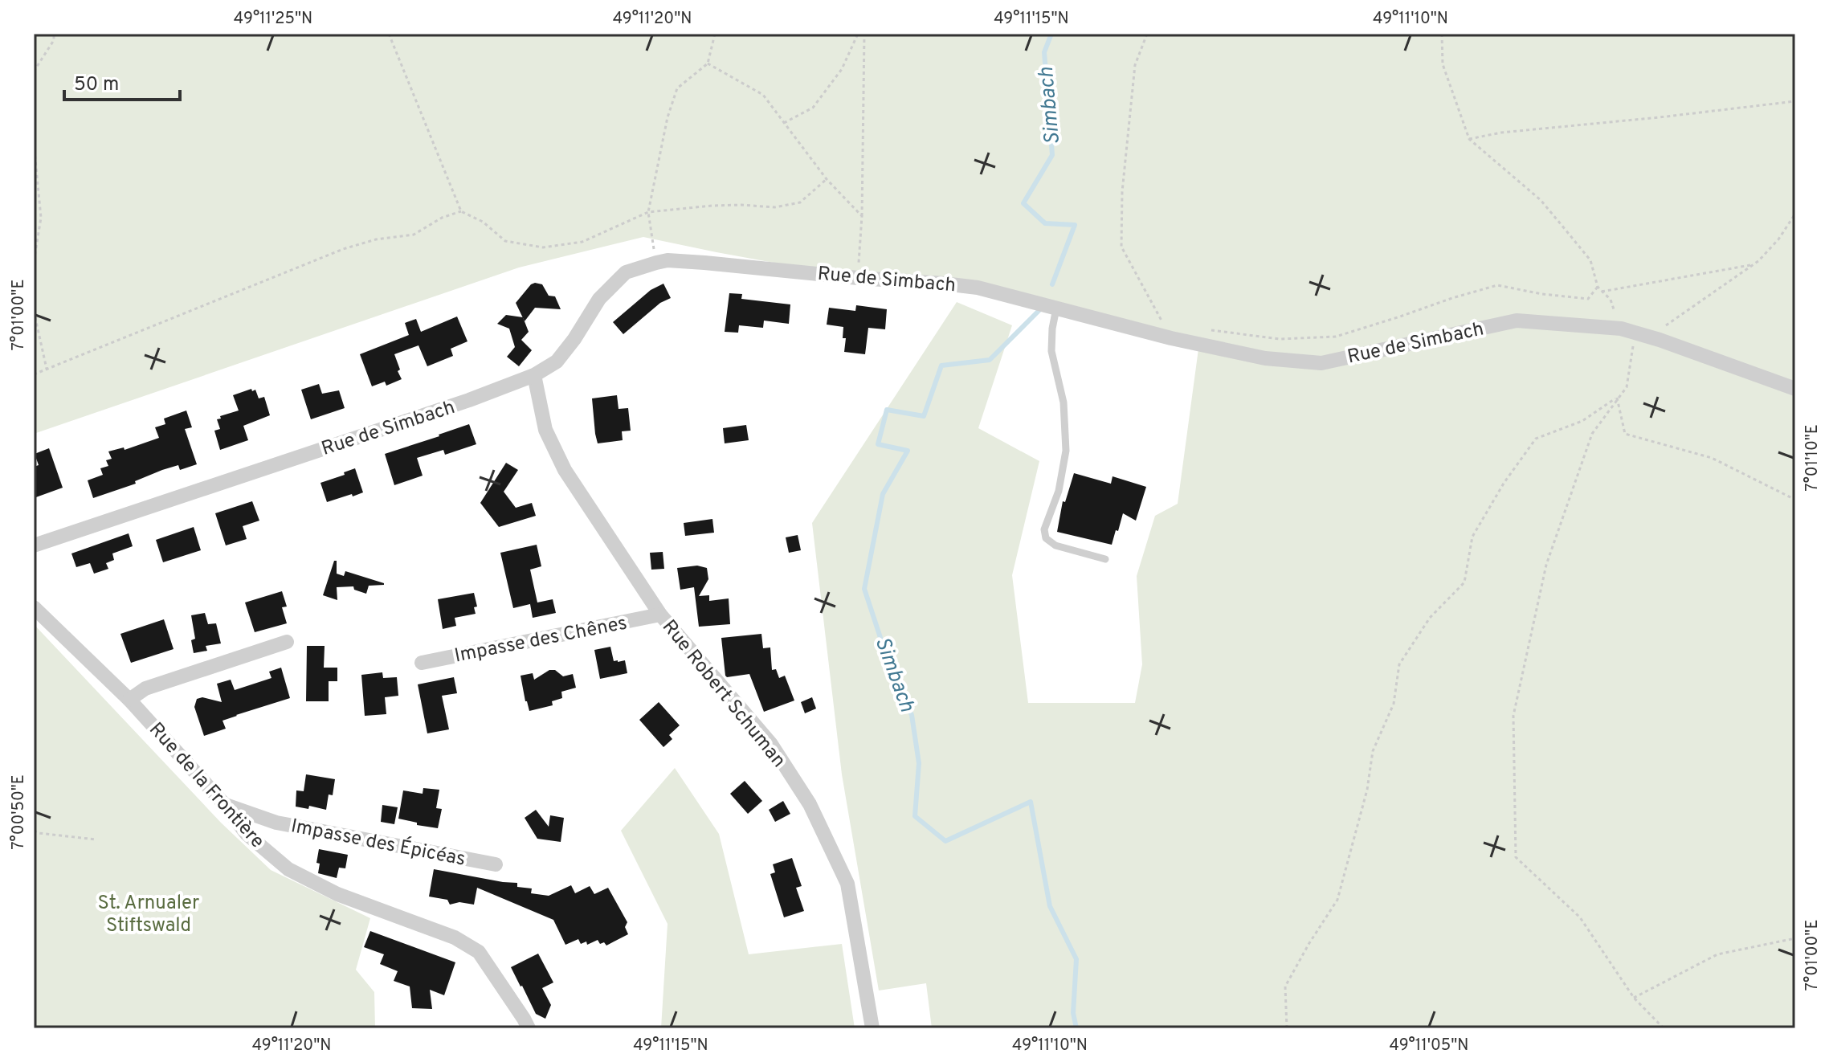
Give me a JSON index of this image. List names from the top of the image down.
{
  "streets": {
    "street": [
      "Rue de Simbach",
      "Impasse des Chênes",
      "Rue Robert Schuman",
      "Rue de la Frontière",
      "Impasse des Épicéas"
    ]
  },
  "crossings": [
    ["Rue de Simbach", "Rue Robert Schuman"],
    ["Impasse des Chênes", "Rue Robert Schuman"],
    ["Rue de la Frontière", "Impasse des Épicéas"]
  ],
  "water": ["Simbach"],
  "parks": ["St. Arnualer Stiftswald"],
  "scale_bar": "50 m",
  "coordinates": [
    "49°11'25\"N",
    "49°11'20\"N",
    "49°11'15\"N",
    "49°11'10\"N",
    "7°01'00\"E",
    "7°01'10\"E",
    "7°00'50\"E",
    "49°11'05\"N"
  ]
}
